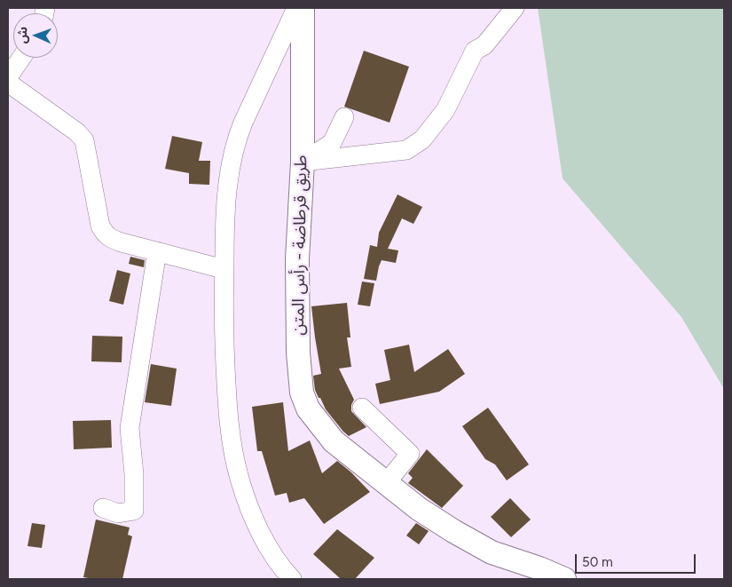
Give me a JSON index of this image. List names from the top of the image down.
{
  "streets": {
    "main road": ["طريق قرطاضة - رأس المتن"]
  },
  "scale_bar": "50 m",
  "north": "left"
}
